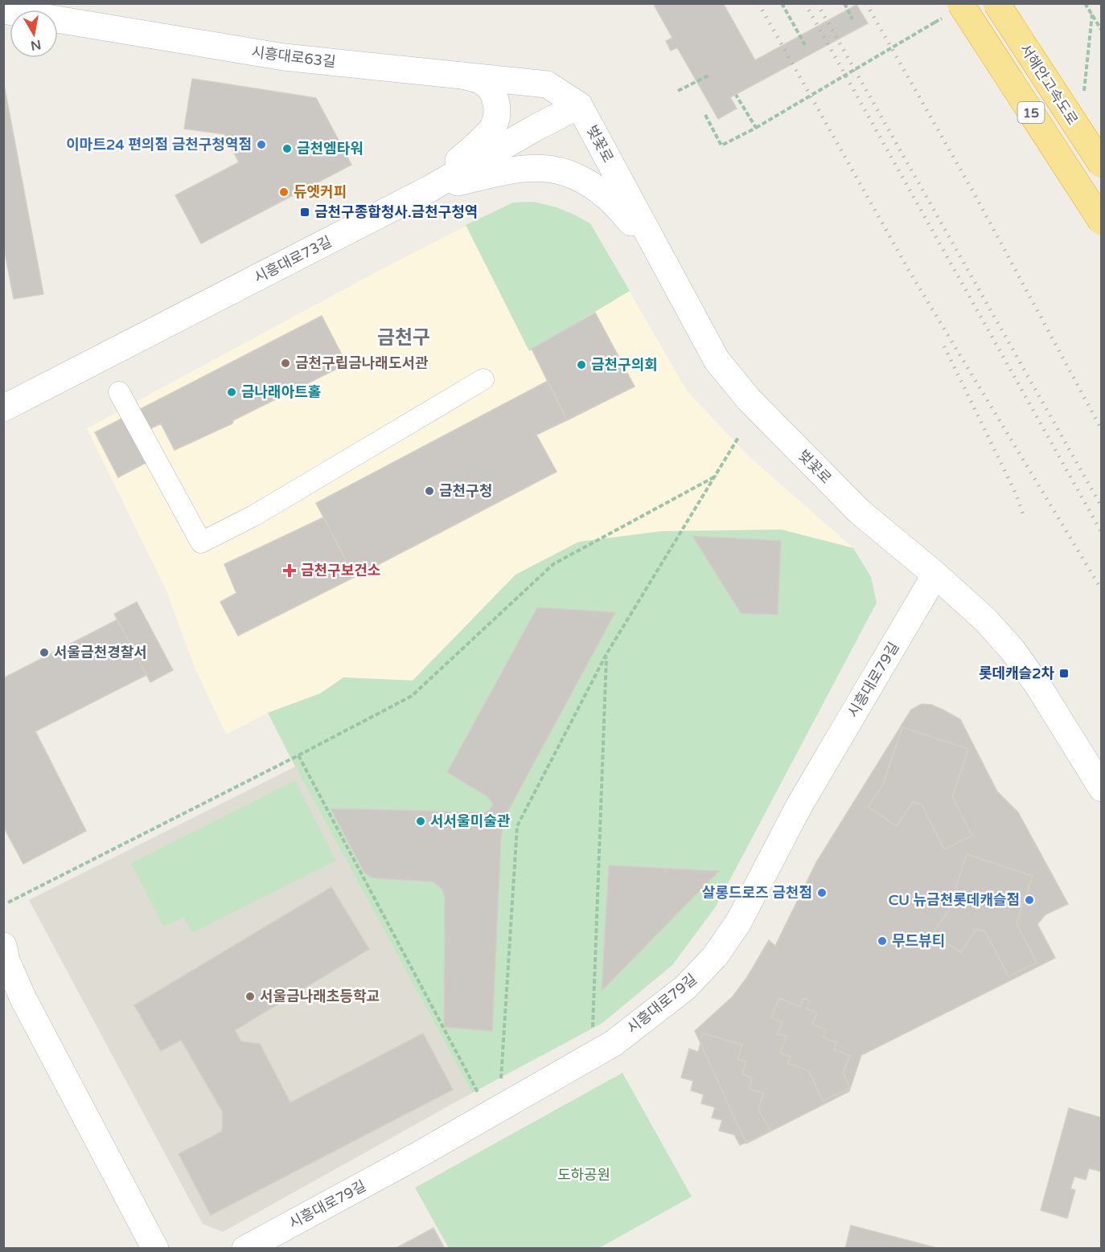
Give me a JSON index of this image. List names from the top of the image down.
{
  "streets": {
    "highway": ["서해안고속도로", "15"],
    "street": [
      "시흥대로63길",
      "벚꽃로",
      "시흥대로73길",
      "시흥대로79길"
    ]
  },
  "crossings": [
    ["시흥대로63길", "벚꽃로"],
    ["시흥대로63길", "시흥대로73길"],
    ["벚꽃로", "시흥대로73길"],
    ["벚꽃로", "시흥대로79길"]
  ],
  "districts": ["금천구"],
  "parks": ["도하공원"],
  "places": {
    "other": [
      "이마트24 편의점 금천구청역점",
      "금천엠타워",
      "듀엣커피",
      "금천구립금나래도서관",
      "금천구의회",
      "금나래아트홀",
      "금천구청",
      "서울금천경찰서",
      "서서울미술관",
      "살롱드로즈 금천점",
      "CU 뉴금천롯데캐슬점",
      "무드뷰티",
      "서울금나래초등학교"
    ],
    "transit": ["금천구종합청사.금천구청역", "롯데캐슬2차"],
    "health": ["금천구보건소"]
  },
  "north": "bottom"
}
